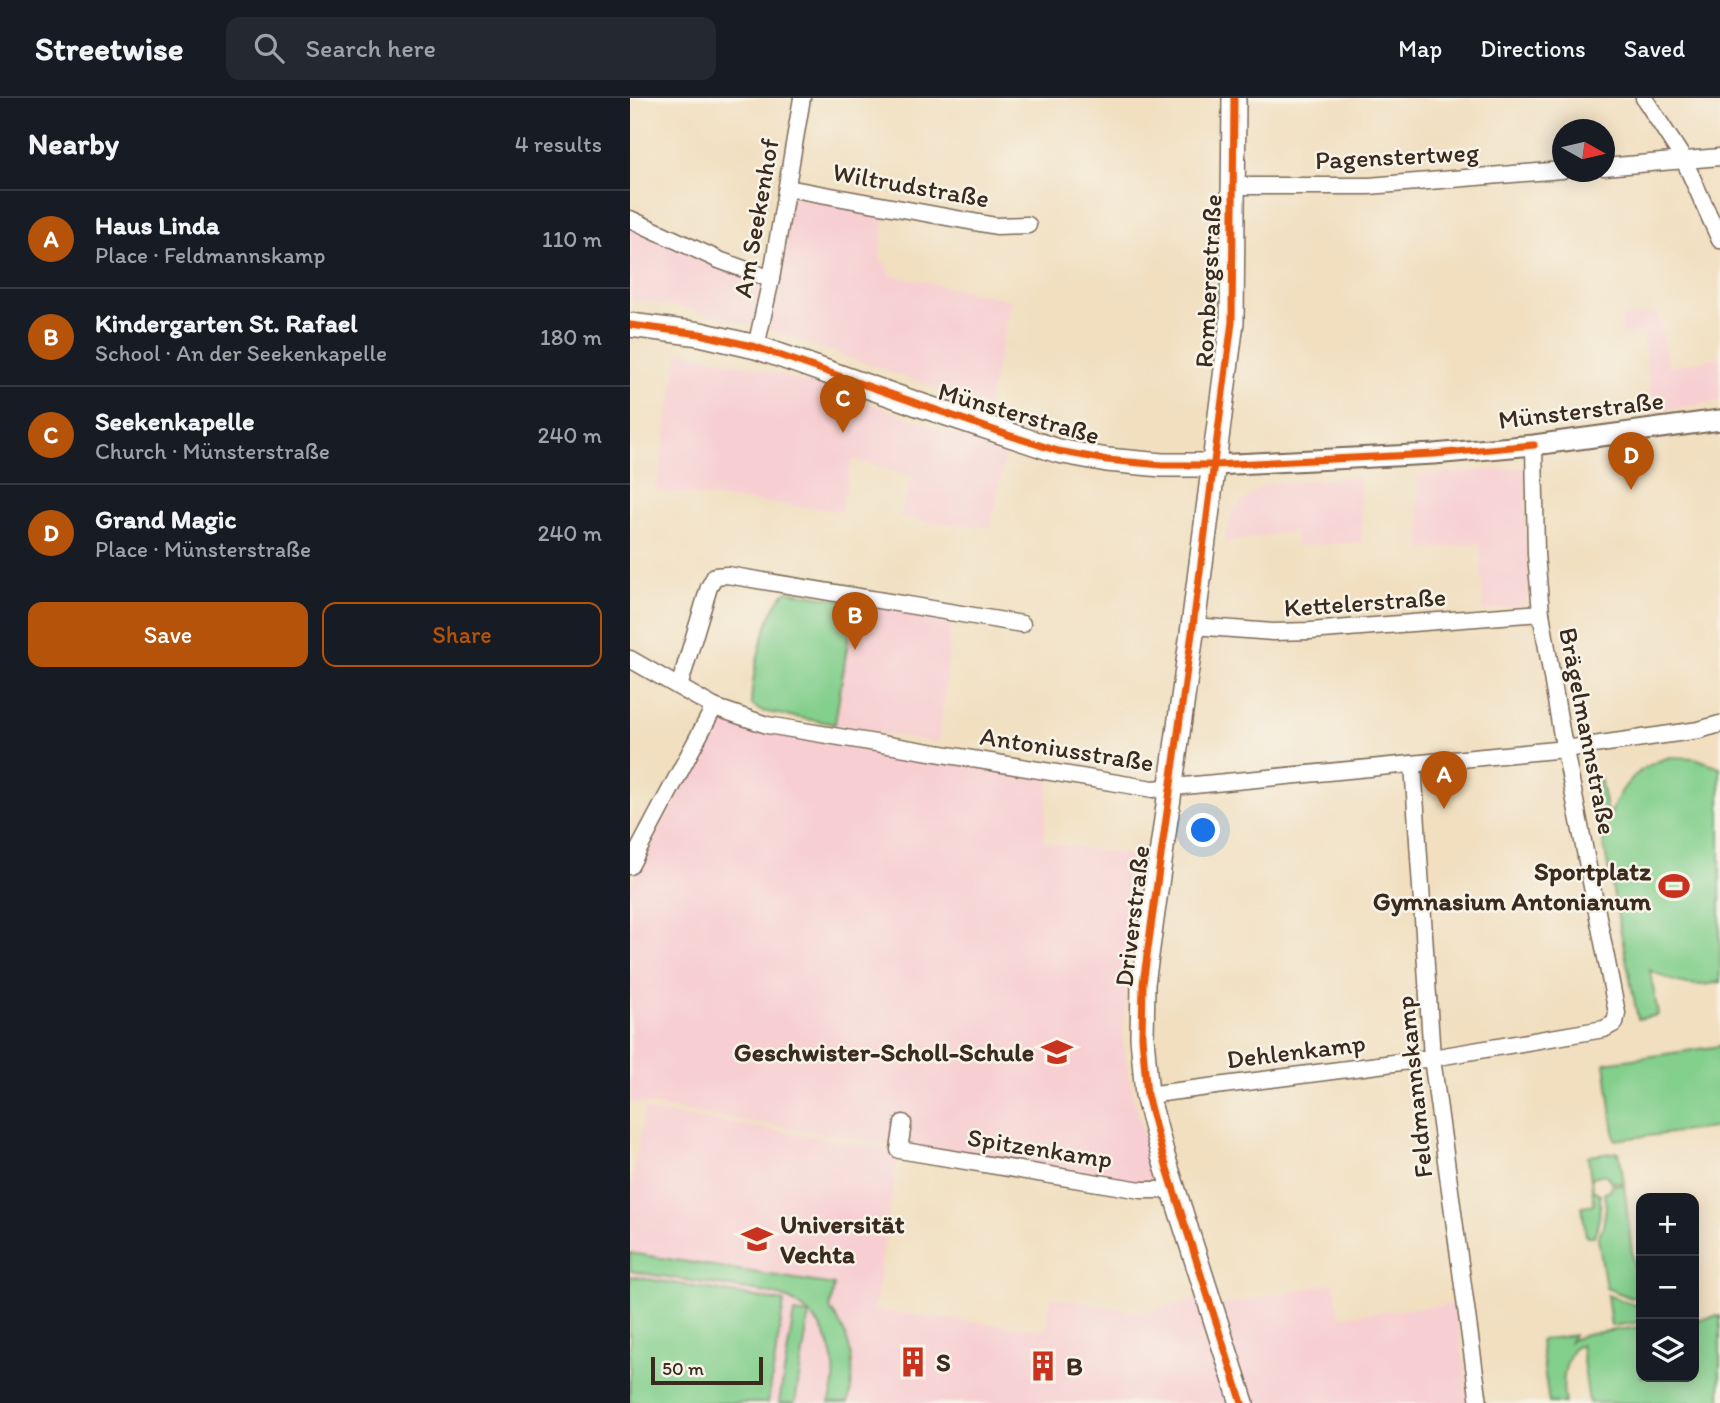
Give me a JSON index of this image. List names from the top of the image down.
{
  "streets": {
    "main road": ["Rombergstraße", "Münsterstraße", "Driverstraße"],
    "street": [
      "Pagenstertweg",
      "Wiltrudstraße",
      "Am Seekenhof",
      "Kettelerstraße",
      "Brägelmannstraße",
      "Antoniusstraße",
      "Dehlenkamp",
      "Feldmannskamp",
      "Spitzenkamp"
    ]
  },
  "crossings": [
    ["Pagenstertweg", "Rombergstraße"],
    ["Wiltrudstraße", "Am Seekenhof"],
    ["Am Seekenhof", "Münsterstraße"],
    ["Rombergstraße", "Münsterstraße"],
    ["Rombergstraße", "Driverstraße"],
    ["Münsterstraße", "Brägelmannstraße"],
    ["Münsterstraße", "Driverstraße"],
    ["Kettelerstraße", "Brägelmannstraße"],
    ["Kettelerstraße", "Driverstraße"],
    ["Brägelmannstraße", "Antoniusstraße"],
    ["Brägelmannstraße", "Dehlenkamp"],
    ["Antoniusstraße", "Driverstraße"],
    ["Antoniusstraße", "Feldmannskamp"],
    ["Driverstraße", "Dehlenkamp"],
    ["Driverstraße", "Spitzenkamp"],
    ["Dehlenkamp", "Feldmannskamp"]
  ],
  "places": {
    "sports": ["Sportplatz Gymnasium Antonianum"],
    "school or university": ["Geschwister-Scholl-Schule", "Universität Vechta"],
    "building": ["S", "B"]
  },
  "scale_bar": "50 m",
  "north": "right",
  "page": {
    "header": "Streetwise",
    "search": "Search here",
    "nav": ["Map", "Directions", "Saved"],
    "heading": ["Nearby", "4 results"],
    "list": [
      {
        "mark": "A",
        "name": "Haus Linda",
        "note": "Place · Feldmannskamp",
        "value": "110 m"
      },
      {
        "mark": "B",
        "name": "Kindergarten St. Rafael",
        "note": "School · An der Seekenkapelle",
        "value": "180 m"
      },
      {
        "mark": "C",
        "name": "Seekenkapelle",
        "note": "Church · Münsterstraße",
        "value": "240 m"
      },
      {
        "mark": "D",
        "name": "Grand Magic",
        "note": "Place · Münsterstraße",
        "value": "240 m"
      }
    ],
    "pins": [
      "C",
      "D",
      "B",
      "A"
    ],
    "buttons": ["Save", "Share"],
    "map_buttons": ["+", "−"],
    "scale": "50 m"
  }
}
